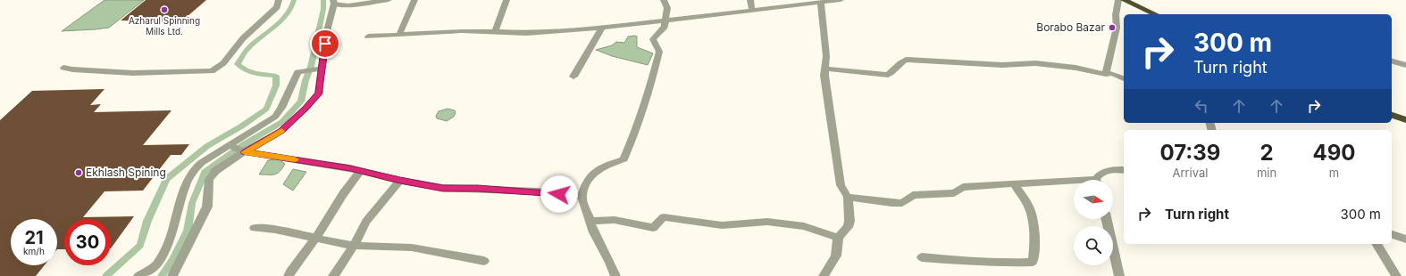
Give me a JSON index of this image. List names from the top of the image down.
{
  "places": ["Azharul Spinning Mills Ltd.", "Borabo Bazar", "Ekhlash Spining"],
  "north": "right",
  "page": {
    "turn": ["300 m", "Turn right"],
    "eta": [
      "07:39",
      "Arrival",
      "2",
      "min",
      "490",
      "m"
    ],
    "list": [
      {
        "name": "Turn right",
        "value": "300 m"
      }
    ],
    "speed": "21 km/h",
    "limit": "30"
  }
}
